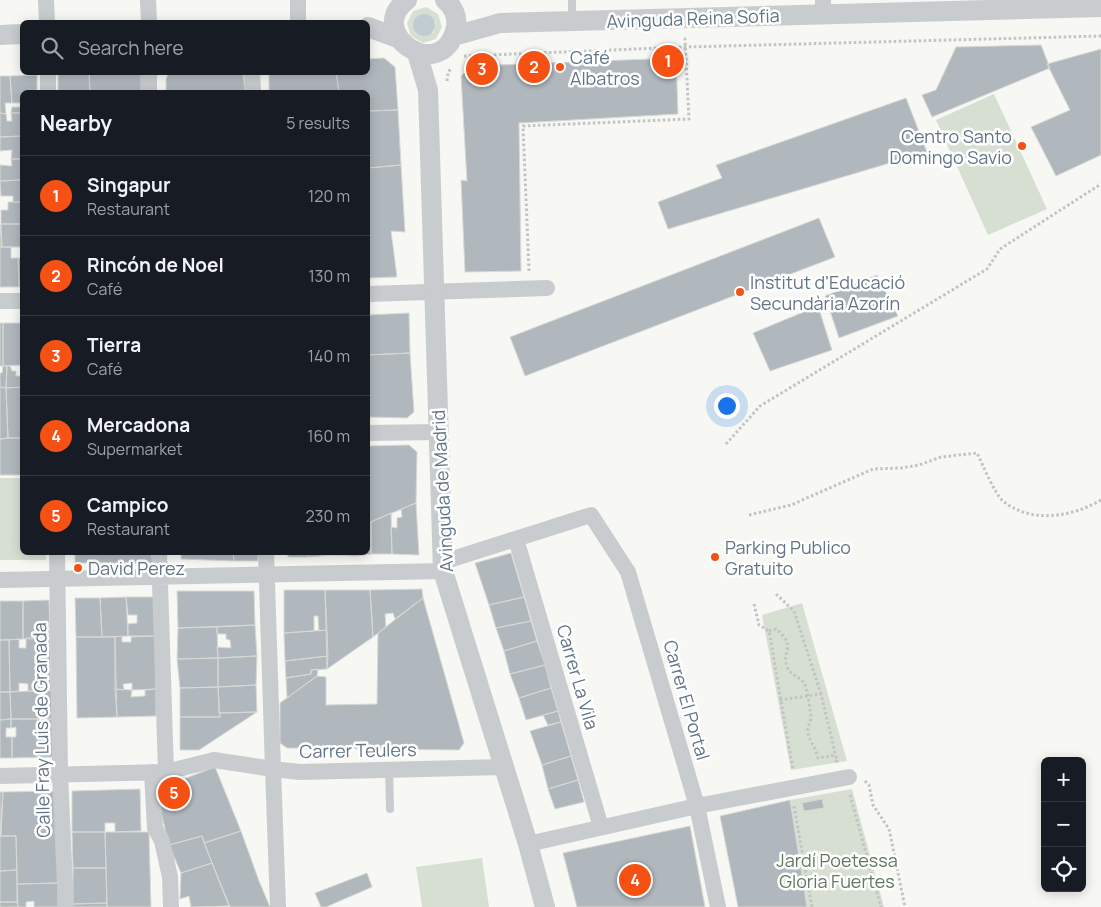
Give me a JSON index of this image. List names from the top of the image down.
{
  "streets": {
    "street": [
      "Avinguda Reina Sofia",
      "Avinguda de Madrid",
      "Carrer La Vila",
      "Carrer El Portal",
      "Calle Fray Luis de Granada",
      "Carrer Teulers"
    ]
  },
  "crossings": [
    ["Avinguda de Madrid", "Carrer Teulers"],
    ["Carrer La Vila", "Carrer El Portal"],
    ["Calle Fray Luis de Granada", "Carrer Teulers"]
  ],
  "parks": ["Jardí Poetessa Gloria Fuertes"],
  "places": [
    "Café Albatros",
    "Centro Santo Domingo Savio",
    "Institut d'Educació Secundària Azorín",
    "Parking Publico Gratuito",
    "David Perez"
  ],
  "page": {
    "search": "Search here",
    "pins": [
      "1",
      "2",
      "3",
      "5",
      "4"
    ],
    "heading": ["Nearby", "5 results"],
    "list": [
      {
        "mark": "1",
        "name": "Singapur",
        "note": "Restaurant",
        "value": "120 m"
      },
      {
        "mark": "2",
        "name": "Rincón de Noel",
        "note": "Café",
        "value": "130 m"
      },
      {
        "mark": "3",
        "name": "Tierra",
        "note": "Café",
        "value": "140 m"
      },
      {
        "mark": "4",
        "name": "Mercadona",
        "note": "Supermarket",
        "value": "160 m"
      },
      {
        "mark": "5",
        "name": "Campico",
        "note": "Restaurant",
        "value": "230 m"
      }
    ],
    "map_buttons": ["+", "−"]
  }
}
